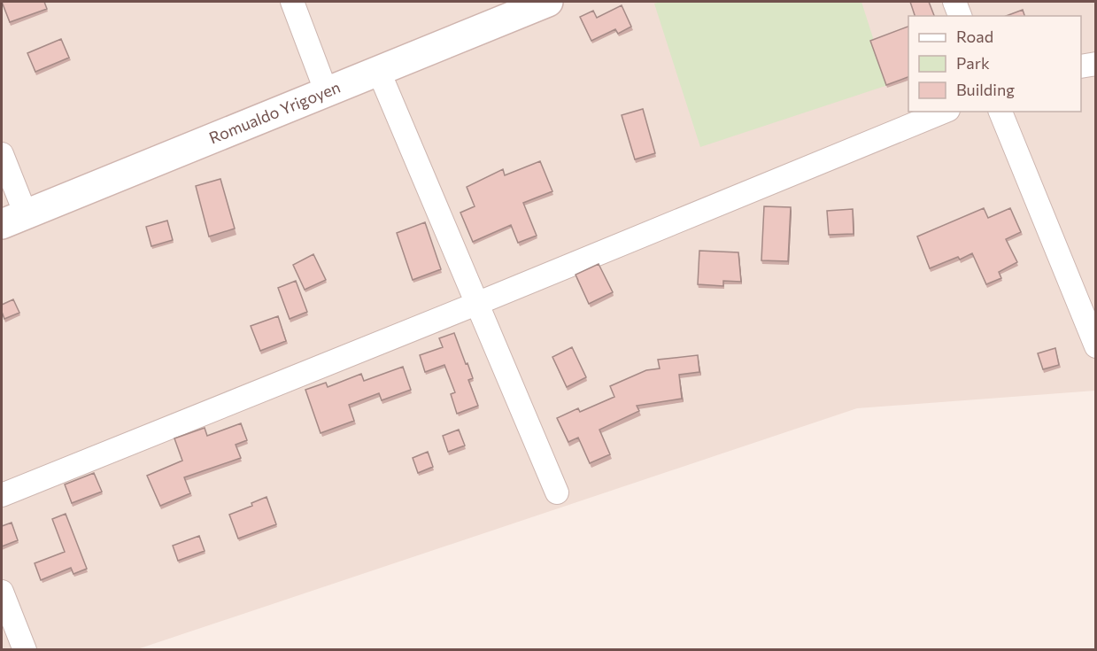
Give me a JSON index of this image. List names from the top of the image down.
{
  "streets": {
    "street": ["Romualdo Yrigoyen"]
  },
  "legend": ["Road", "Park", "Building"]
}
